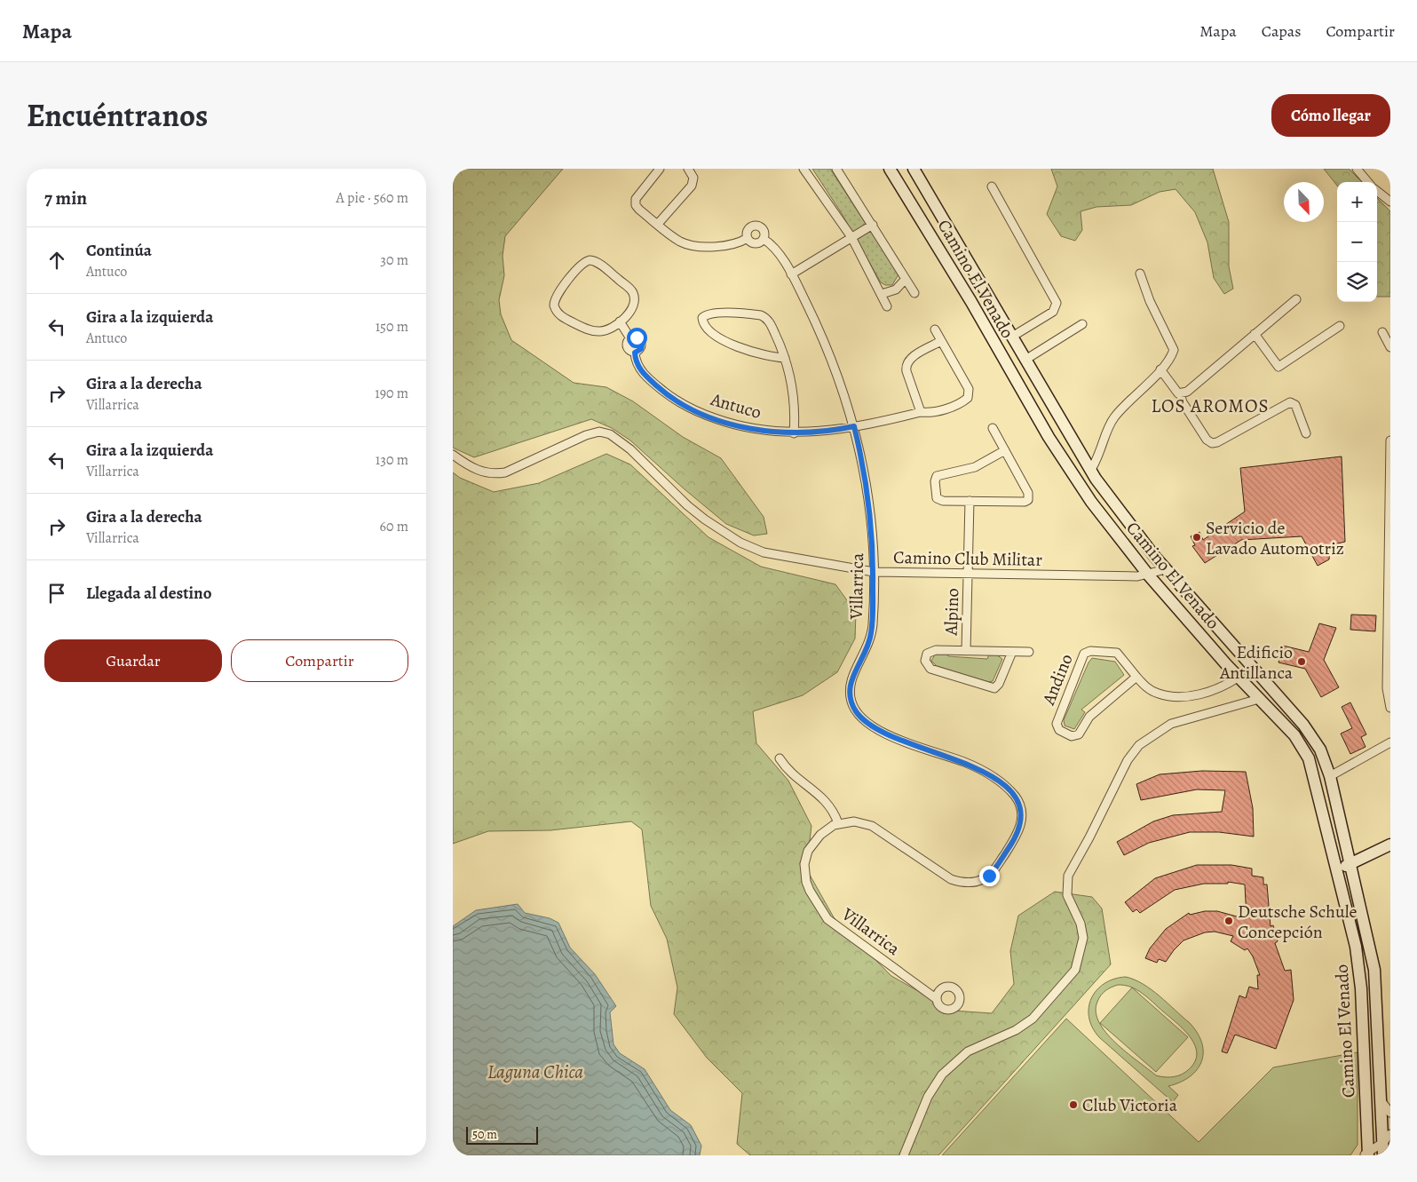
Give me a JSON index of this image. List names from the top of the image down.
{
  "streets": {
    "street": [
      "Camino El Venado",
      "Antuco",
      "Camino Club Militar",
      "Villarrica",
      "Alpino",
      "Andino"
    ]
  },
  "crossings": [
    ["Camino El Venado", "Camino Club Militar"],
    ["Camino El Venado", "Andino"],
    ["Antuco", "Villarrica"],
    ["Camino Club Militar", "Villarrica"],
    ["Camino Club Militar", "Alpino"]
  ],
  "districts": ["LOS AROMOS"],
  "water": ["Laguna Chica"],
  "places": [
    "Servicio de Lavado Automotriz",
    "Edificio Antillanca",
    "Deutsche Schule Concepción",
    "Club Victoria"
  ],
  "scale_bar": "50 m",
  "north": "bottom right",
  "page": {
    "header": "Mapa",
    "nav": ["Mapa", "Capas", "Compartir"],
    "title": "Encuéntranos",
    "buttons": [
      "Cómo llegar",
      ["Guardar", "Compartir"]
    ],
    "heading": ["7 min", "A pie · 560 m"],
    "map_buttons": ["+", "−"],
    "list": [
      ["Continúa", "Antuco", "30 m"],
      ["Gira a la izquierda", "Antuco", "150 m"],
      ["Gira a la derecha", "Villarrica", "190 m"],
      ["Gira a la izquierda", "Villarrica", "130 m"],
      ["Gira a la derecha", "Villarrica", "60 m"],
      "Llegada al destino"
    ],
    "scale": "50 m"
  }
}
